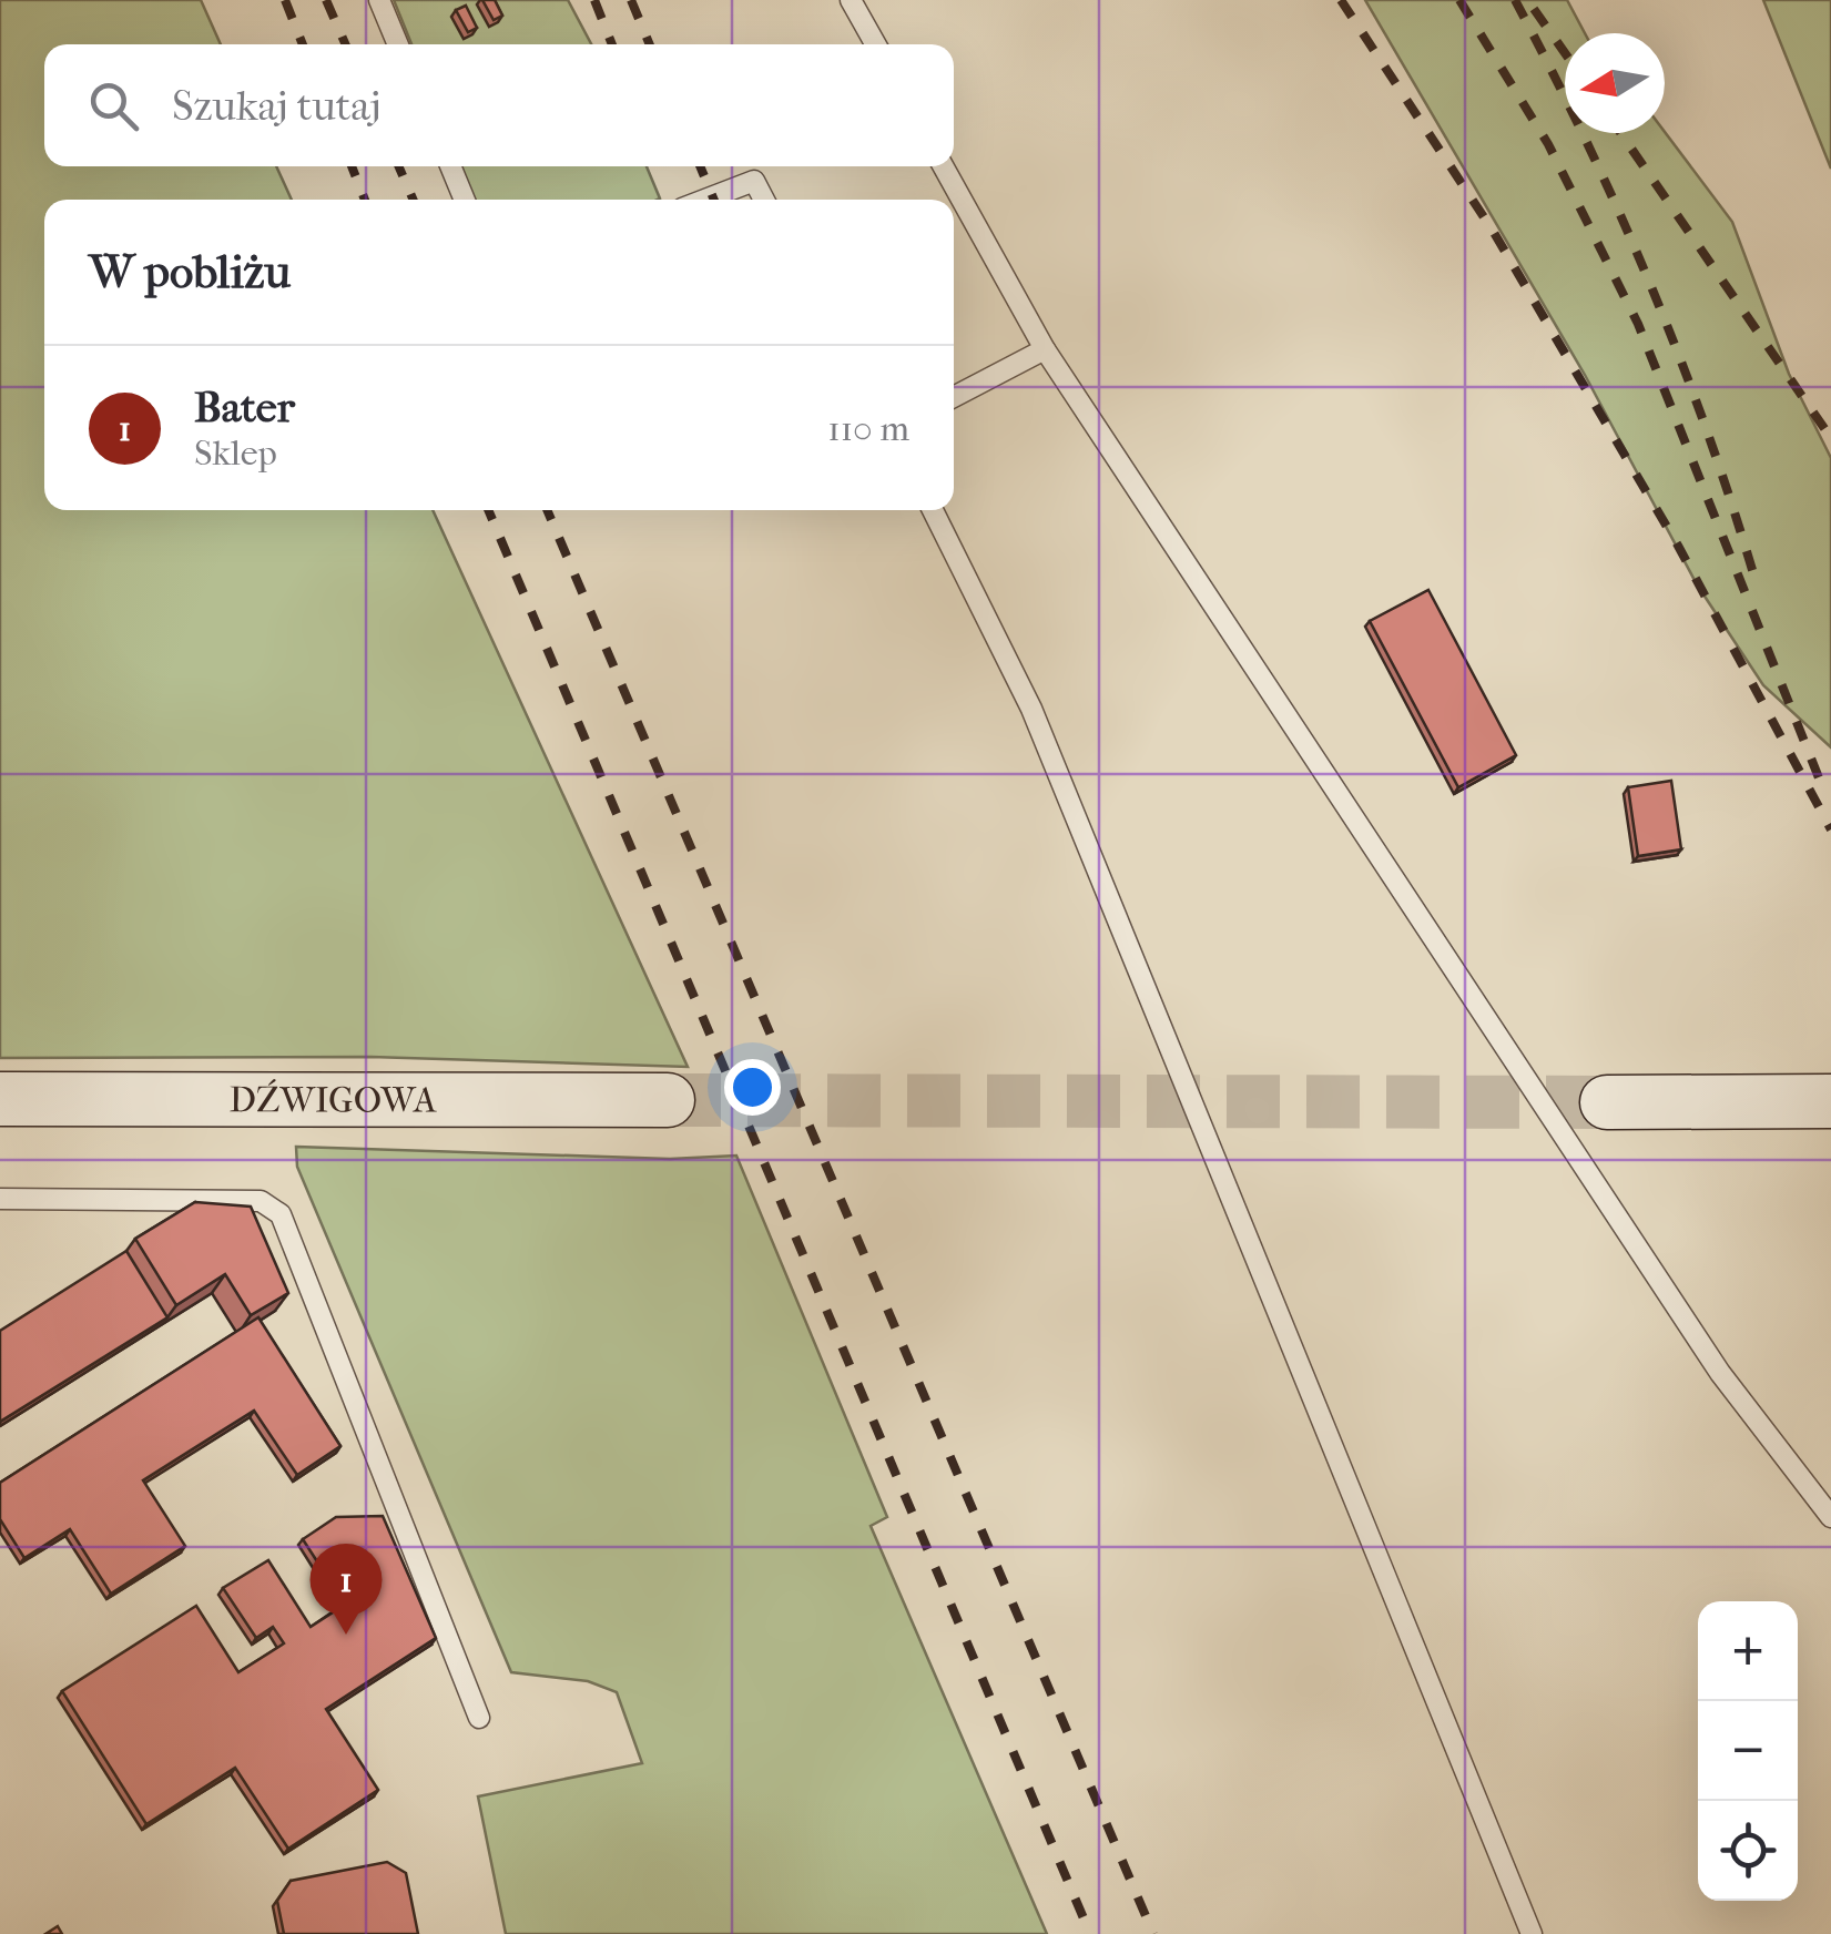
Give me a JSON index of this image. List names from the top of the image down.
{
  "streets": {
    "main road": ["DŹWIGOWA"]
  },
  "north": "left",
  "page": {
    "search": "Szukaj tutaj",
    "heading": "W pobliżu",
    "list": [
      {
        "mark": "1",
        "name": "Bater",
        "note": "Sklep",
        "value": "110 m"
      }
    ],
    "pins": "1",
    "map_buttons": ["+", "−"]
  }
}
